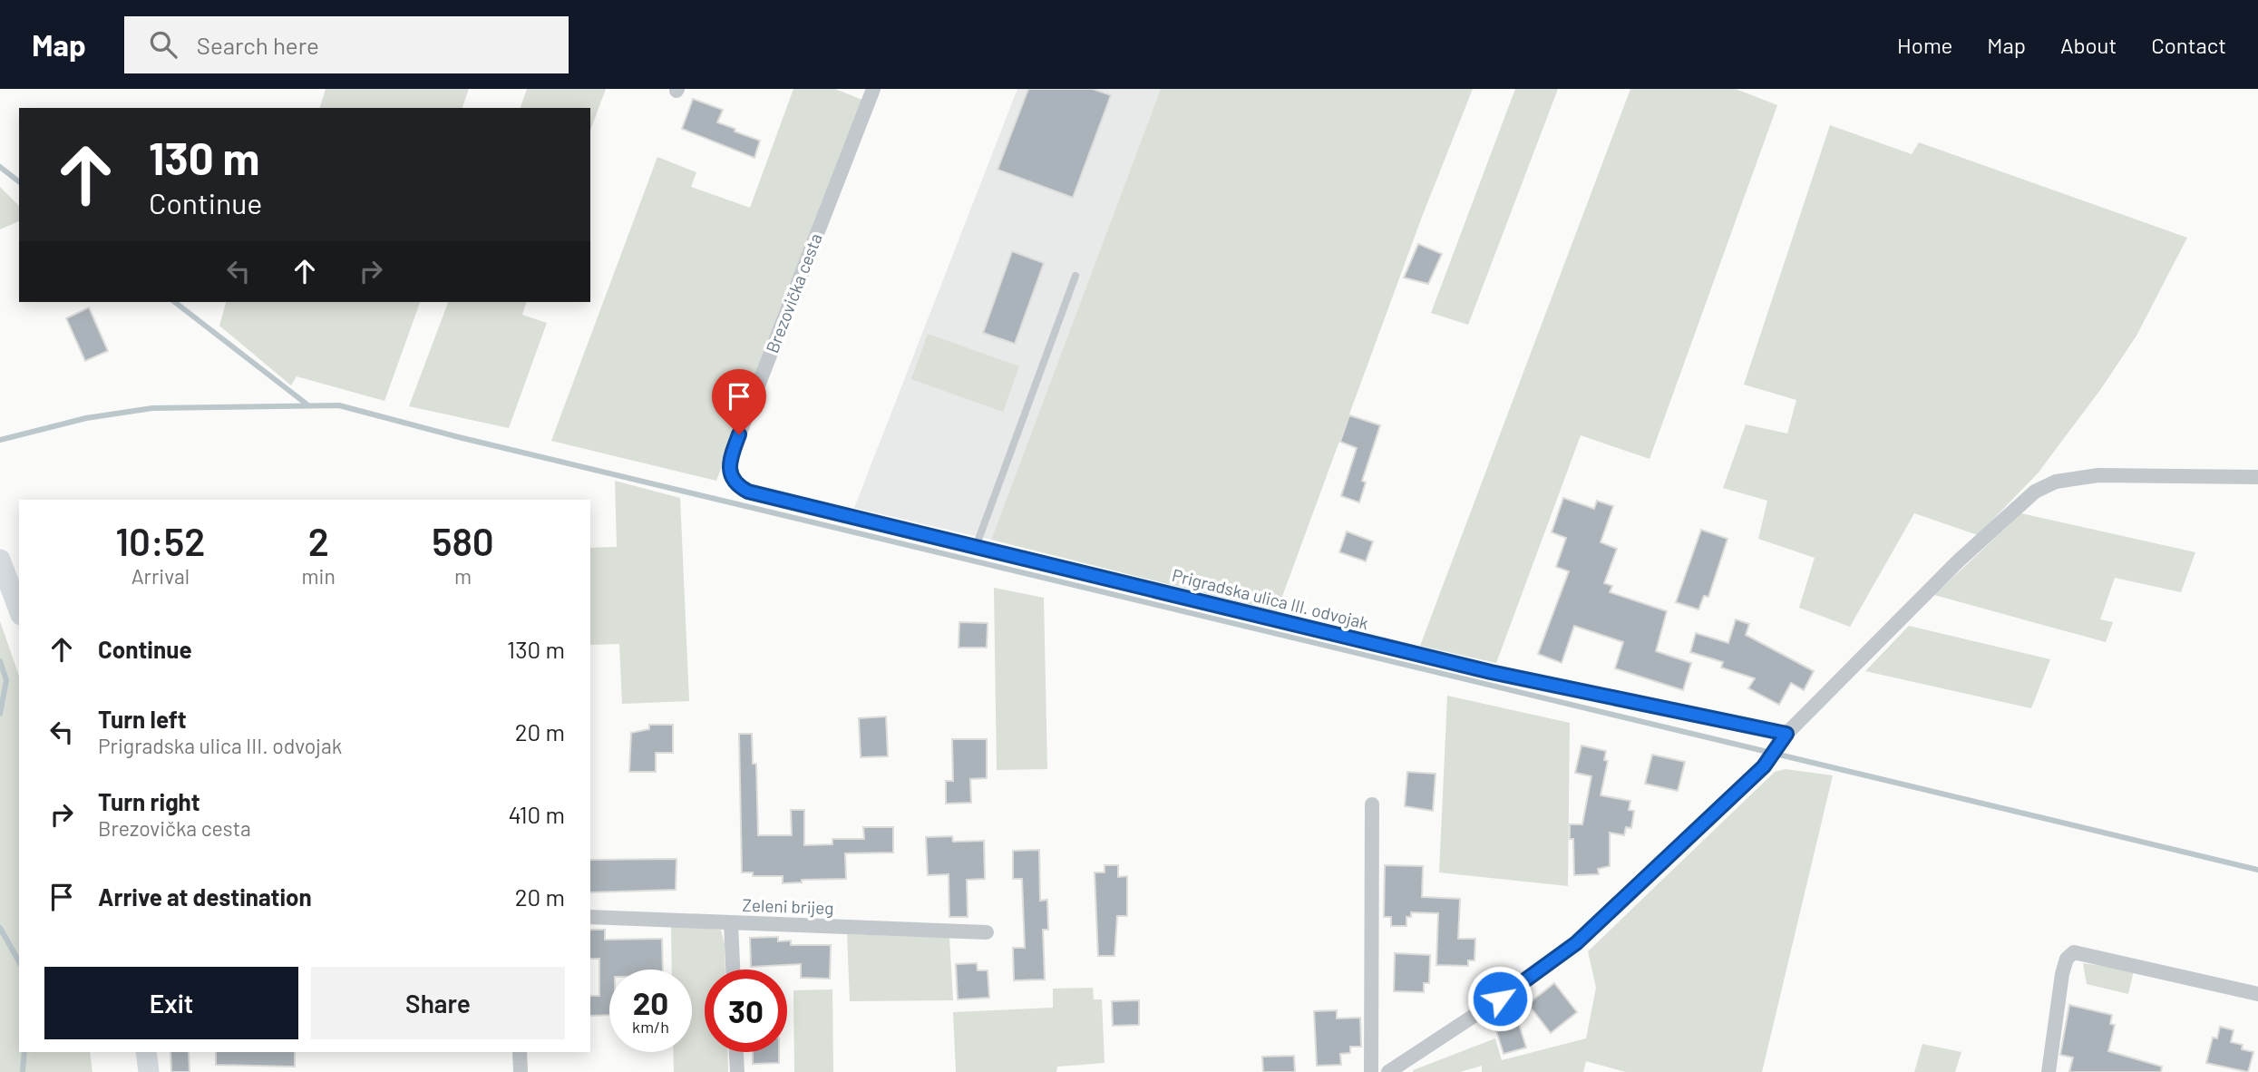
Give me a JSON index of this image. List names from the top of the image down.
{
  "streets": {
    "street": ["Brezovička cesta", "Prigradska ulica III. odvojak", "Zeleni brijeg"]
  },
  "crossings": [
    ["Brezovička cesta", "Prigradska ulica III. odvojak"]
  ],
  "page": {
    "header": "Map",
    "search": "Search here",
    "nav": [
      "Home",
      "Map",
      "About",
      "Contact"
    ],
    "turn": ["130 m", "Continue"],
    "eta": [
      "10:52",
      "Arrival",
      "2",
      "min",
      "580",
      "m"
    ],
    "list": [
      {
        "name": "Continue",
        "value": "130 m"
      },
      {
        "name": "Turn left",
        "note": "Prigradska ulica III. odvojak",
        "value": "20 m"
      },
      {
        "name": "Turn right",
        "note": "Brezovička cesta",
        "value": "410 m"
      },
      {
        "name": "Arrive at destination",
        "value": "20 m"
      }
    ],
    "buttons": ["Exit", "Share"],
    "speed": "20 km/h",
    "limit": "30"
  }
}
